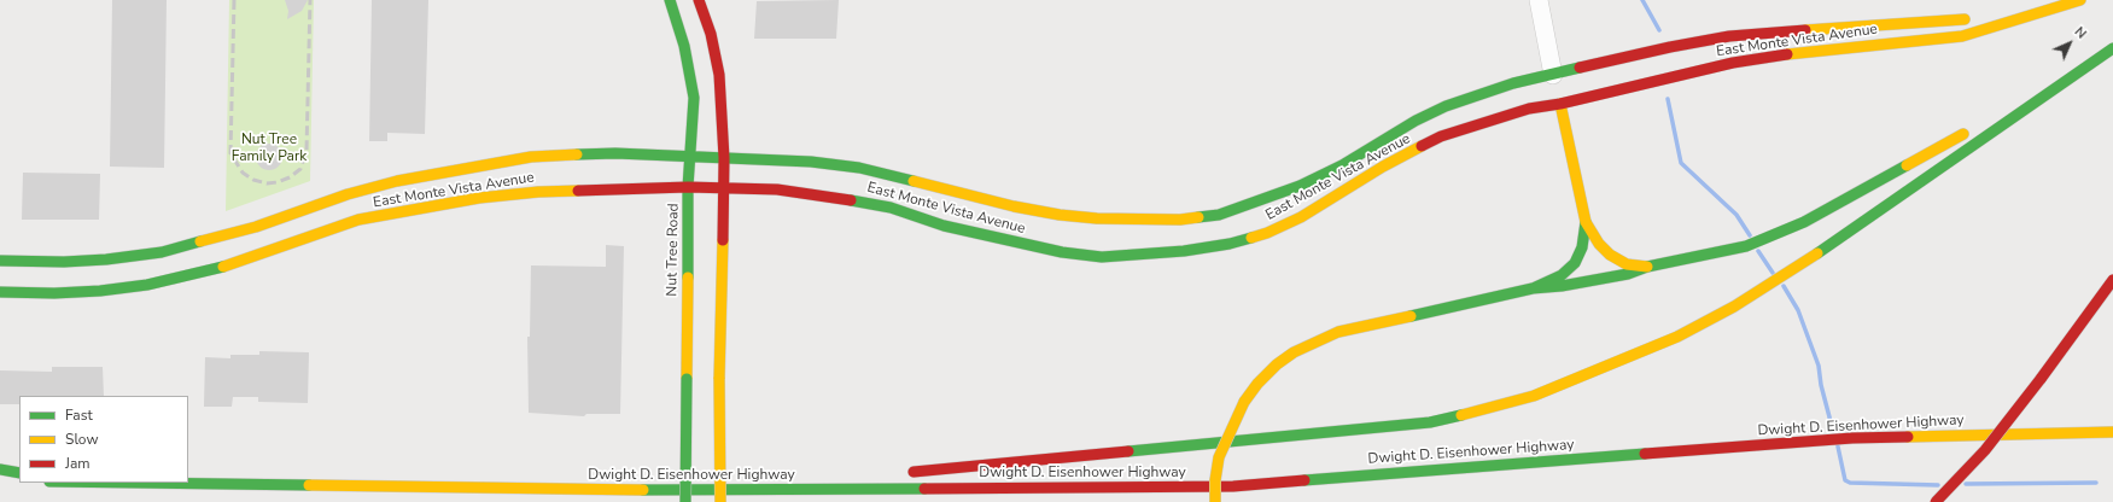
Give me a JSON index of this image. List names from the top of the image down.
{
  "streets": {
    "main road": ["East Monte Vista Avenue", "Nut Tree Road", "Dwight D. Eisenhower Highway"]
  },
  "crossings": [
    ["East Monte Vista Avenue", "Nut Tree Road"]
  ],
  "parks": ["Nut Tree Family Park"],
  "legend": ["Fast", "Slow", "Jam"],
  "north": "top right"
}
